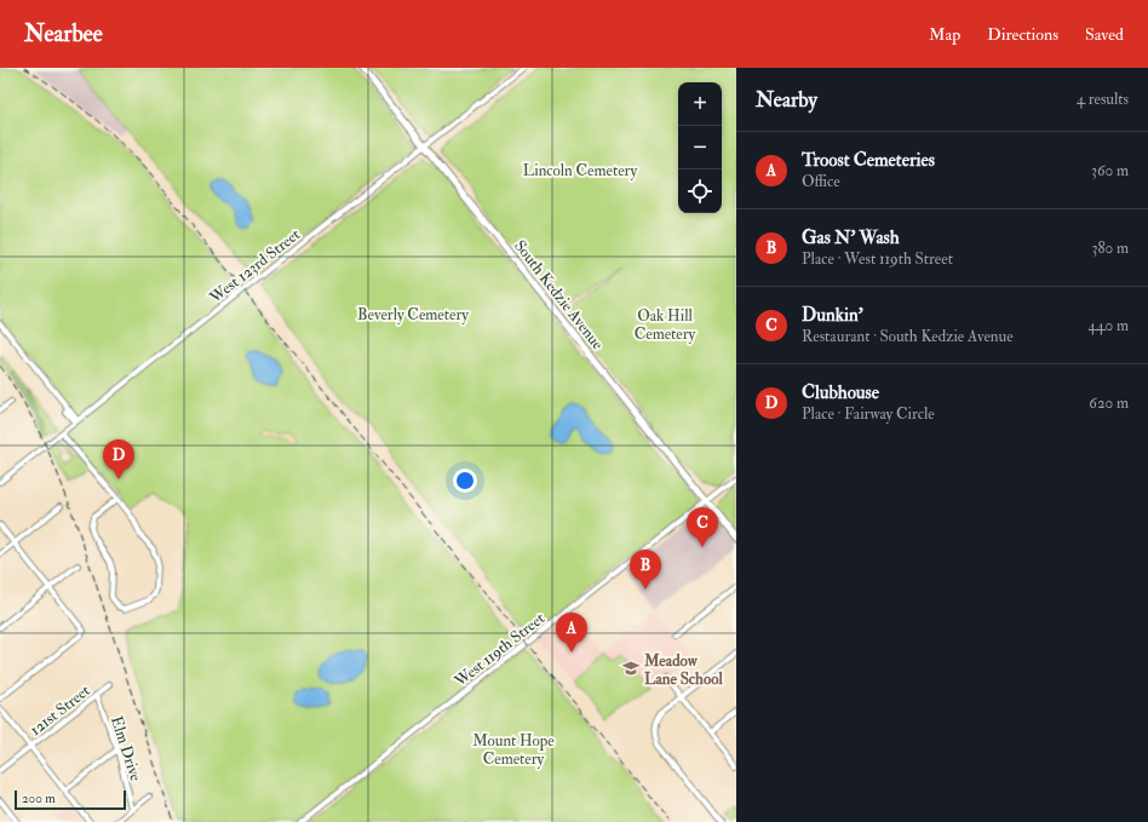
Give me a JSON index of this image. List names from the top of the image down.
{
  "streets": {
    "main road": ["South Kedzie Avenue"],
    "street": [
      "West 123rd Street",
      "West 119th Street",
      "121st Street",
      "Elm Drive"
    ]
  },
  "crossings": [
    ["West 123rd Street", "South Kedzie Avenue"],
    ["South Kedzie Avenue", "West 119th Street"],
    ["121st Street", "Elm Drive"]
  ],
  "parks": [
    "Lincoln Cemetery",
    "Beverly Cemetery",
    "Oak Hill Cemetery",
    "Mount Hope Cemetery"
  ],
  "places": {
    "school or university": ["Meadow Lane School"]
  },
  "scale_bar": "200 m",
  "page": {
    "header": "Nearbee",
    "nav": ["Map", "Directions", "Saved"],
    "heading": ["Nearby", "4 results"],
    "map_buttons": ["+", "−"],
    "list": [
      {
        "mark": "A",
        "name": "Troost Cemeteries",
        "note": "Office",
        "value": "360 m"
      },
      {
        "mark": "B",
        "name": "Gas N' Wash",
        "note": "Place · West 119th Street",
        "value": "380 m"
      },
      {
        "mark": "C",
        "name": "Dunkin'",
        "note": "Restaurant · South Kedzie Avenue",
        "value": "440 m"
      },
      {
        "mark": "D",
        "name": "Clubhouse",
        "note": "Place · Fairway Circle",
        "value": "620 m"
      }
    ],
    "pins": [
      "D",
      "C",
      "B",
      "A"
    ],
    "scale": "200 m"
  }
}
